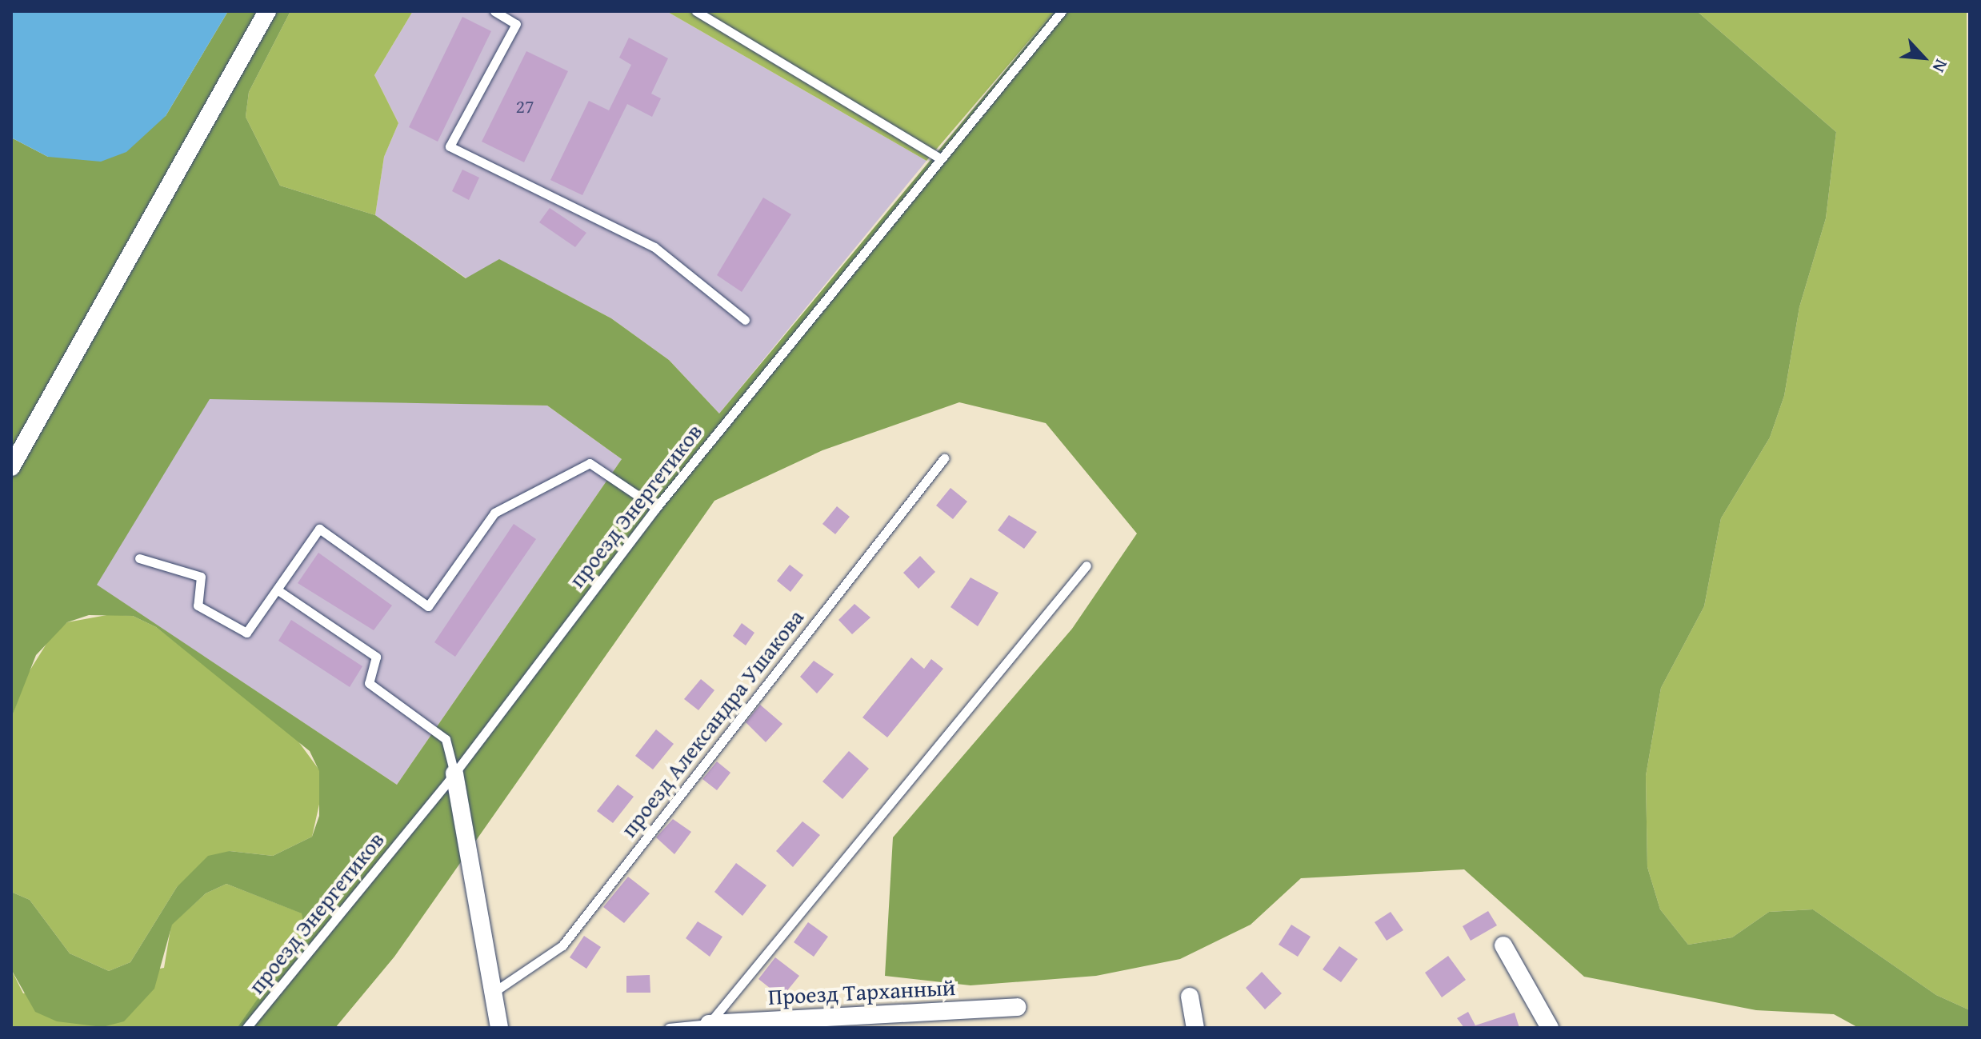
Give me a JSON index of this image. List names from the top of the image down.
{
  "streets": {
    "street": ["Проезд Тарханный"],
    "lane": ["проезд Энергетиков", "проезд Александра Ушакова"]
  },
  "house_numbers": ["27"],
  "north": "bottom right"
}
